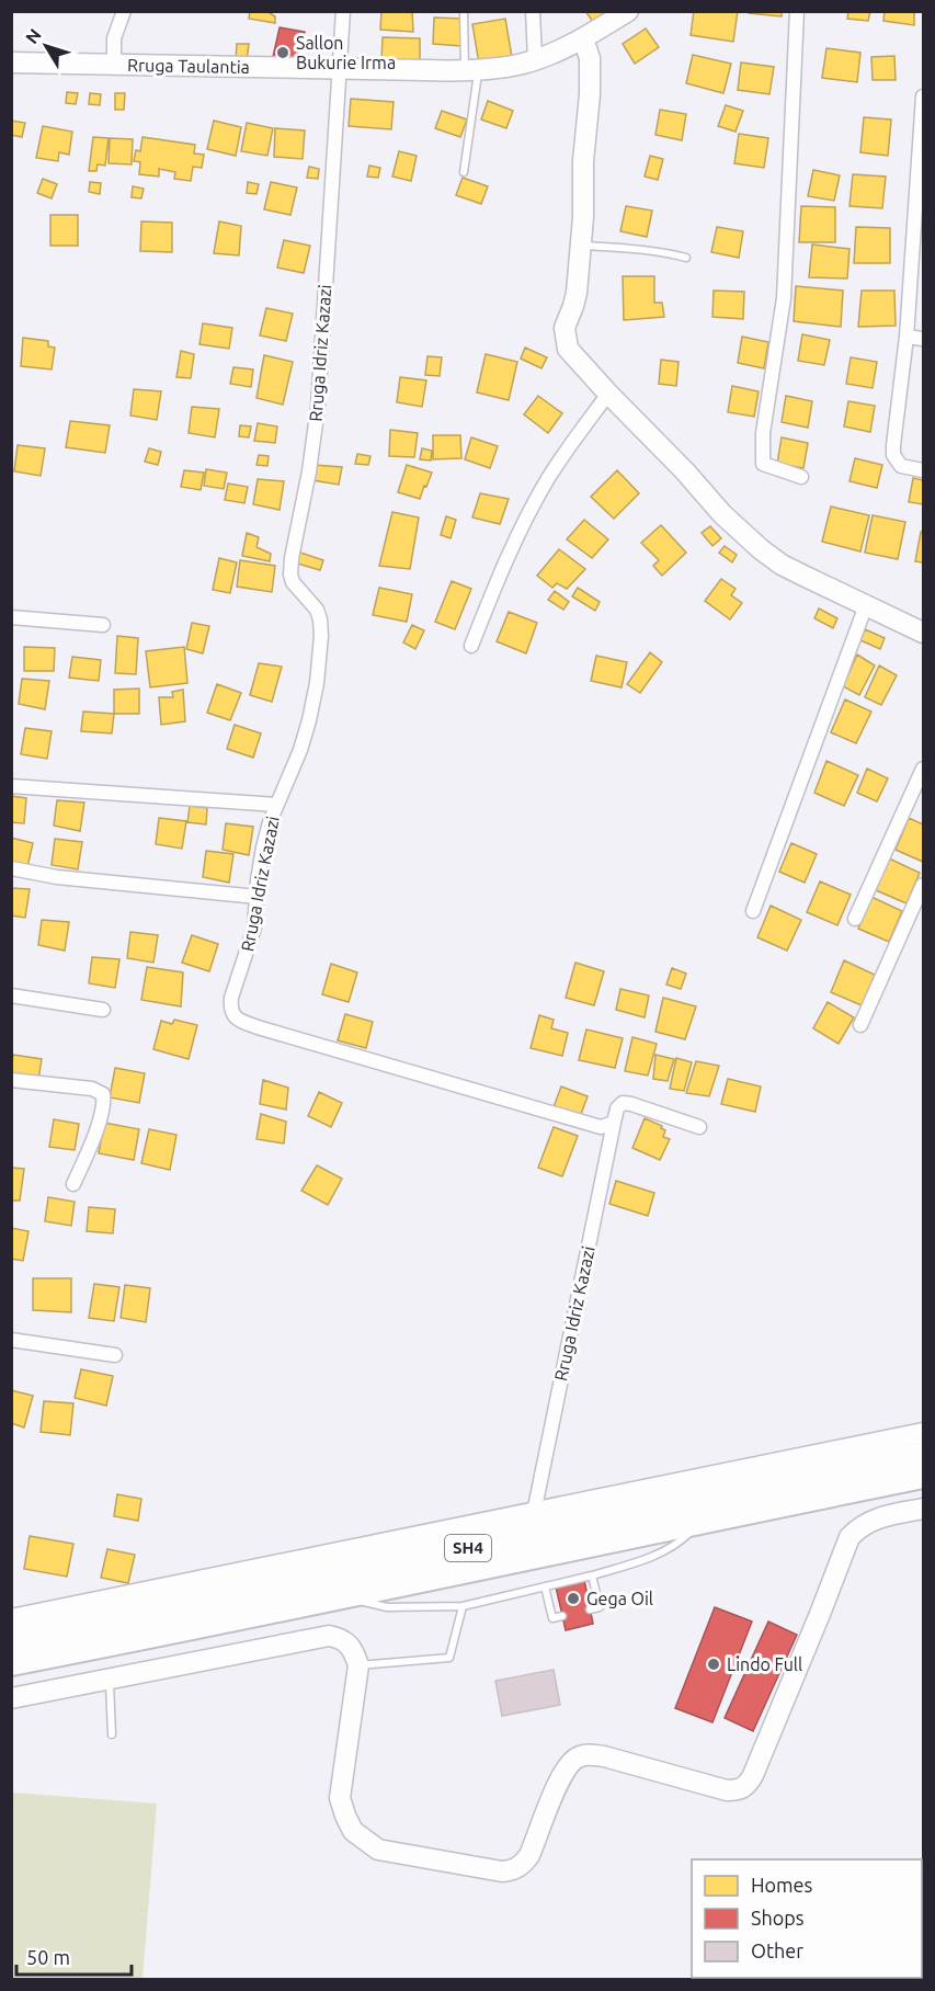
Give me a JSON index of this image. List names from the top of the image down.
{
  "streets": {
    "highway": ["SH4"],
    "street": ["Rruga Taulantia", "Rruga Idriz Kazazi"]
  },
  "crossings": [
    ["Rruga Taulantia", "Rruga Idriz Kazazi"]
  ],
  "places": ["Sallon Bukurie Irma", "Gega Oil", "Lindo Full"],
  "legend": ["Homes", "Shops", "Other"],
  "scale_bar": "50 m",
  "north": "top left"
}
